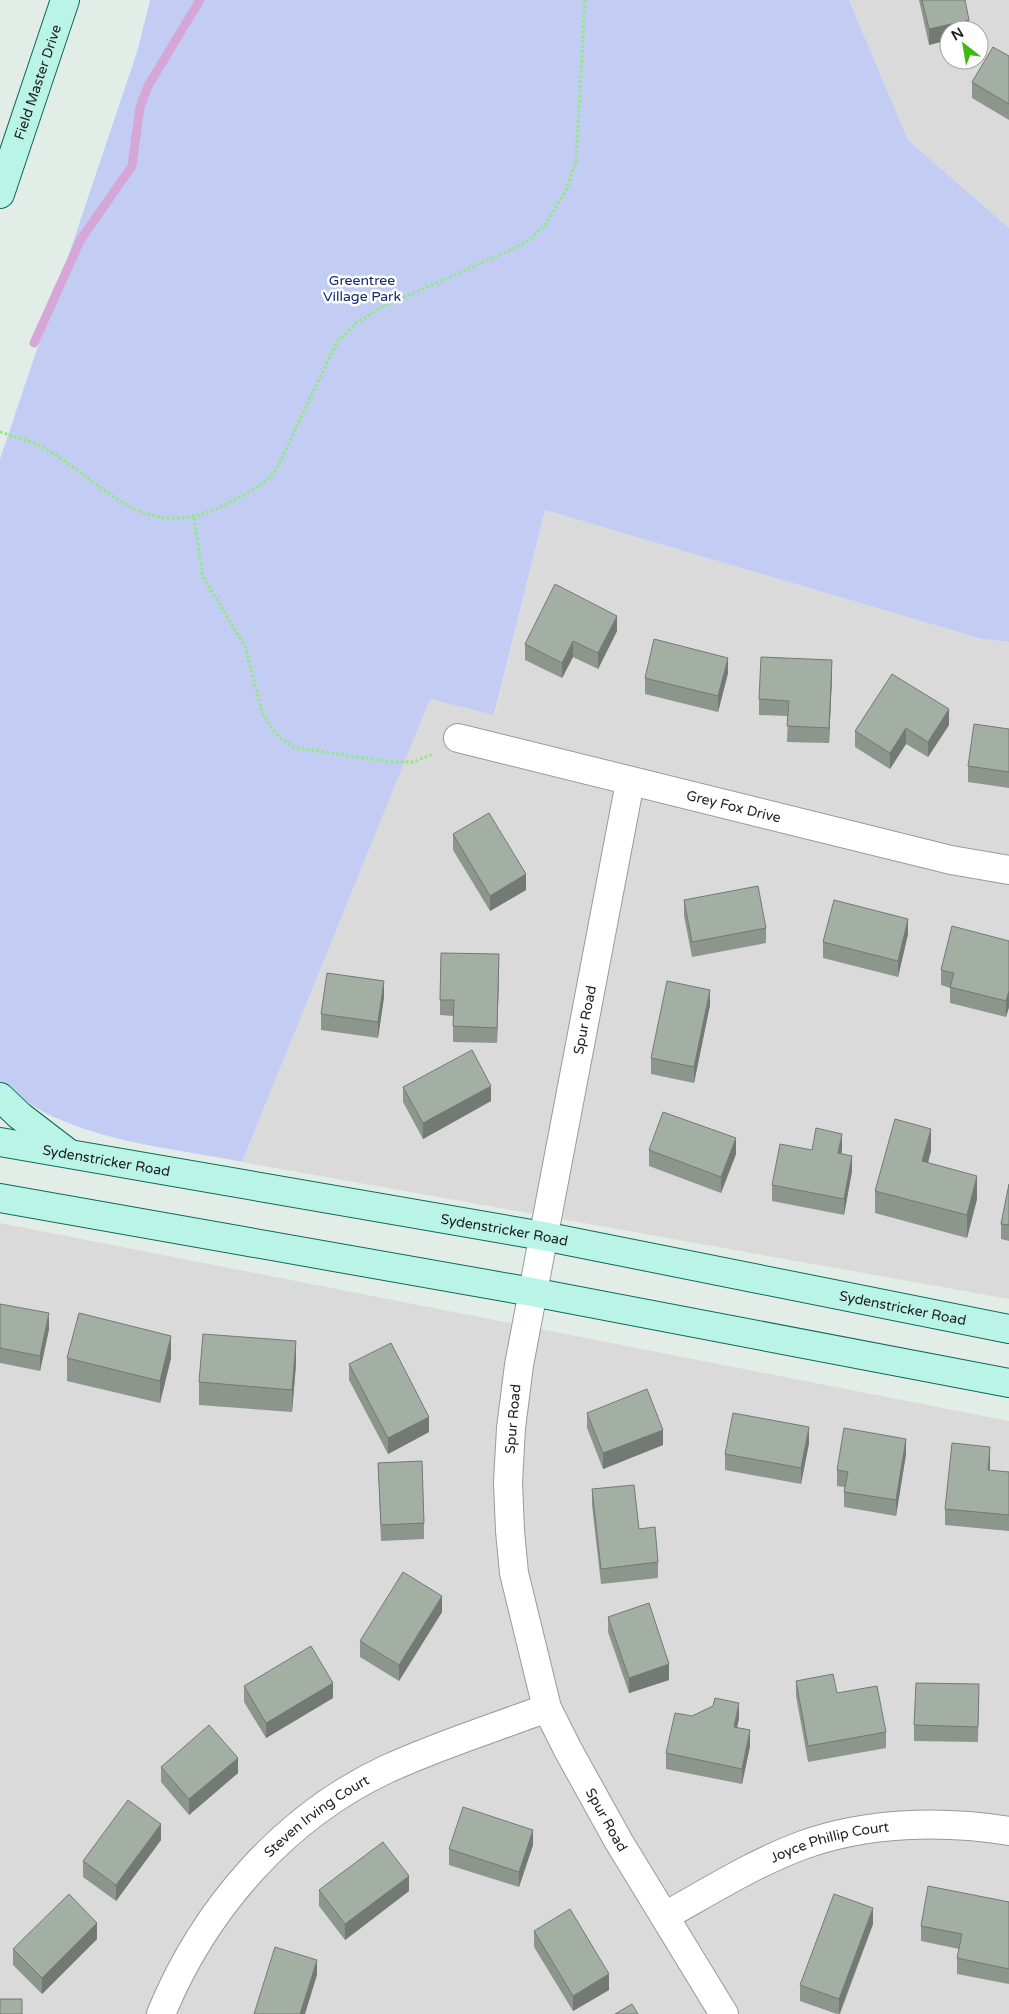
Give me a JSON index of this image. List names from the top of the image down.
{
  "streets": {
    "main road": ["Field Master Drive", "Sydenstricker Road"],
    "street": [
      "Grey Fox Drive",
      "Spur Road",
      "Steven Irving Court",
      "Joyce Phillip Court"
    ]
  },
  "crossings": [
    ["Grey Fox Drive", "Spur Road"],
    ["Spur Road", "Sydenstricker Road"],
    ["Spur Road", "Steven Irving Court"],
    ["Spur Road", "Joyce Phillip Court"]
  ],
  "parks": ["Greentree Village Park"],
  "north": "top left"
}
